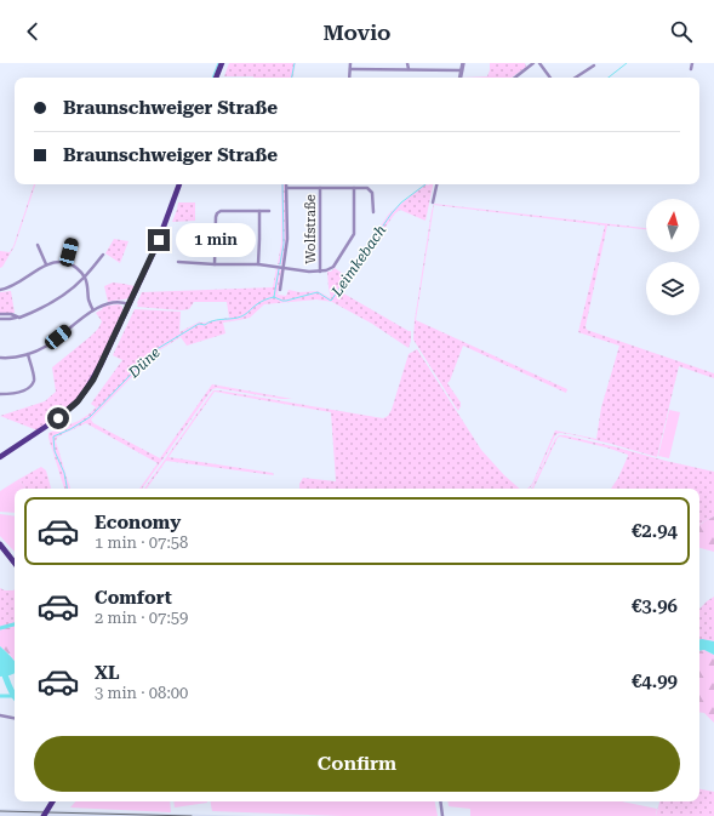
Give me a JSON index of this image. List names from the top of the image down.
{
  "streets": {
    "street": ["Wolfstraße"]
  },
  "water": ["Leimkebach", "Düne"],
  "north": "top",
  "page": {
    "header": "Movio",
    "banner": ["Braunschweiger Straße", "Braunschweiger Straße"],
    "bubble": "1 min",
    "list": [
      {
        "name": "Economy",
        "note": "1 min · 07:58",
        "value": "€2.94"
      },
      {
        "name": "Comfort",
        "note": "2 min · 07:59",
        "value": "€3.96"
      },
      {
        "name": "XL",
        "note": "3 min · 08:00",
        "value": "€4.99"
      }
    ],
    "buttons": "Confirm"
  }
}
